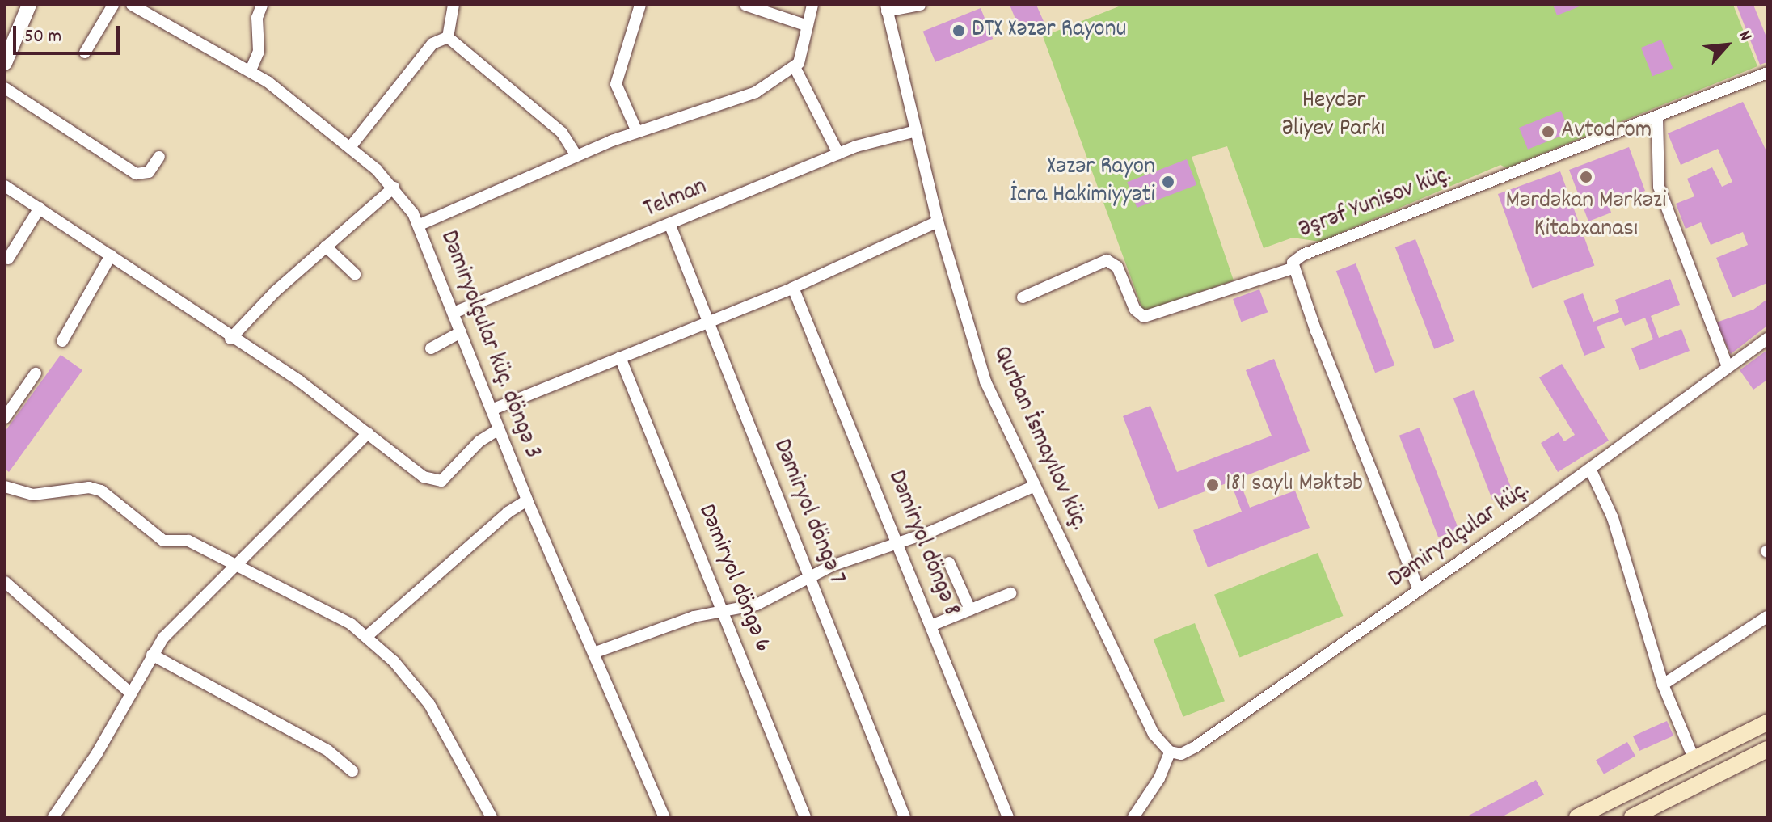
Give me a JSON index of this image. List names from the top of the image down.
{
  "streets": {
    "street": [
      "Telman",
      "Əşrəf Yunisov küç.",
      "Dəmiryolçular küç. döngə 3",
      "Qurban İsmayılov küç.",
      "Dəmiryol döngə 7",
      "Dəmiryolçular küç.",
      "Dəmiryol döngə 8",
      "Dəmiryol döngə 6"
    ]
  },
  "crossings": [
    ["Telman", "Dəmiryolçular küç. döngə 3"],
    ["Telman", "Qurban İsmayılov küç."],
    ["Telman", "Dəmiryol döngə 7"],
    ["Əşrəf Yunisov küç.", "Dəmiryolçular küç."],
    ["Qurban İsmayılov küç.", "Dəmiryolçular küç."]
  ],
  "parks": ["Heydər Əliyev Parkı"],
  "places": [
    "DTX Xəzər Rayonu",
    "Avtodrom",
    "Mərdəkan Mərkəzi Kitabxanası",
    "Xəzər Rayon İcra Hakimiyyəti",
    "181 saylı Məktəb"
  ],
  "scale_bar": "50 m",
  "north": "top right"
}
